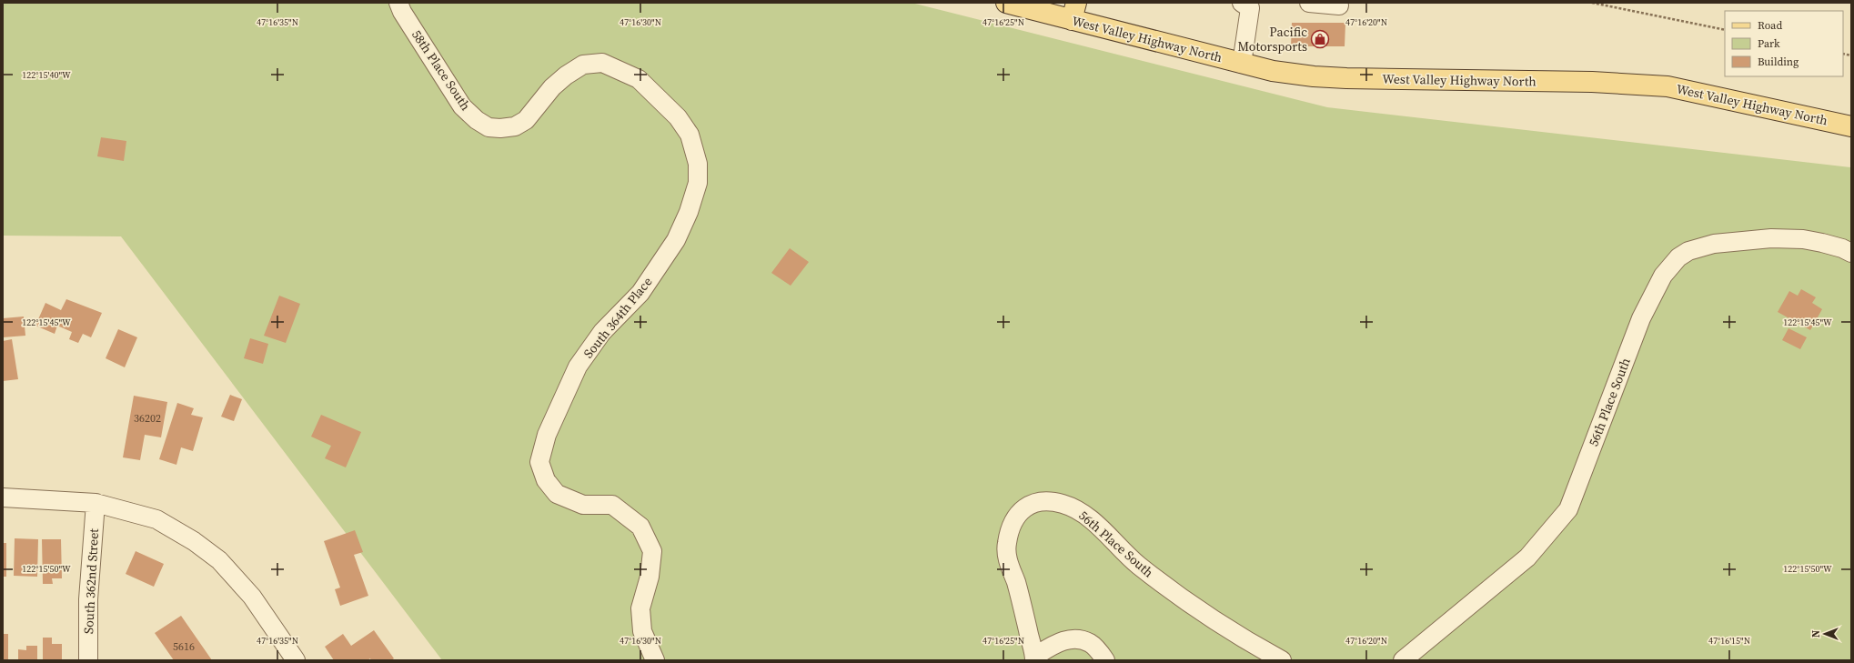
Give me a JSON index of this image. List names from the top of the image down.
{
  "streets": {
    "main road": ["West Valley Highway North"],
    "street": [
      "58th Place South",
      "South 364th Place",
      "56th Place South",
      "South 362nd Street"
    ]
  },
  "crossings": [
    ["58th Place South", "South 364th Place"]
  ],
  "places": {
    "shop": ["Pacific Motorsports"]
  },
  "house_numbers": ["36202", "5616"],
  "legend": ["Road", "Park", "Building"],
  "north": "left",
  "coordinates": [
    "47°16'35\"N",
    "47°16'30\"N",
    "47°16'25\"N",
    "47°16'20\"N",
    "122°15'40\"W",
    "122°15'45\"W",
    "122°15'50\"W",
    "47°16'15\"N"
  ]
}
